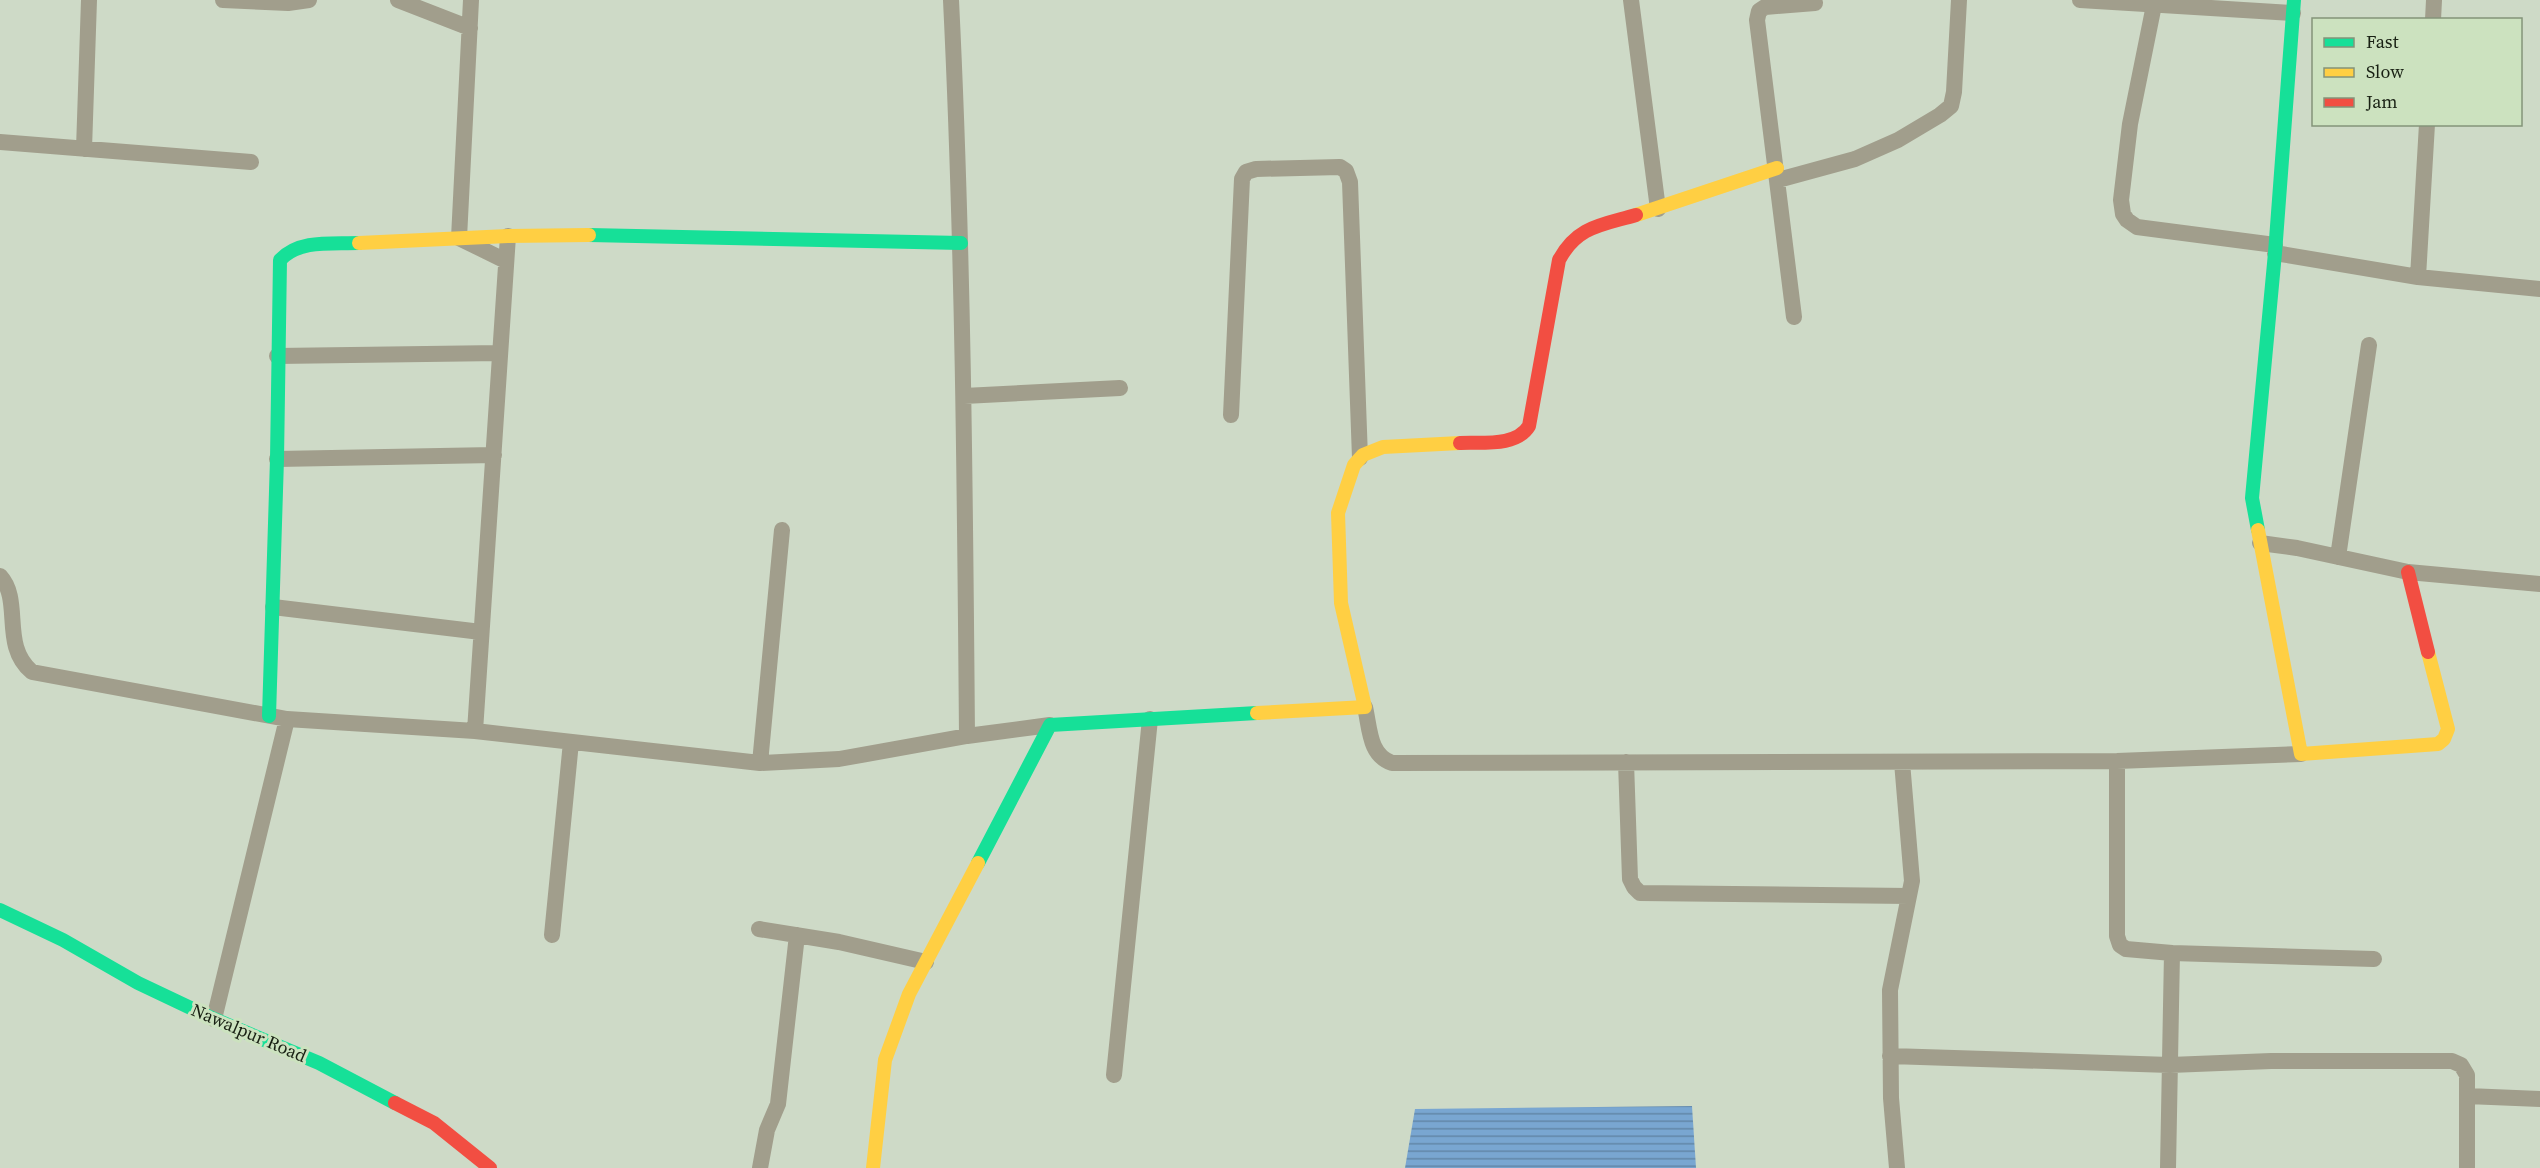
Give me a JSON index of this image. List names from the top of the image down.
{
  "streets": {
    "street": ["Nawalpur Road"]
  },
  "legend": ["Fast", "Slow", "Jam"]
}
